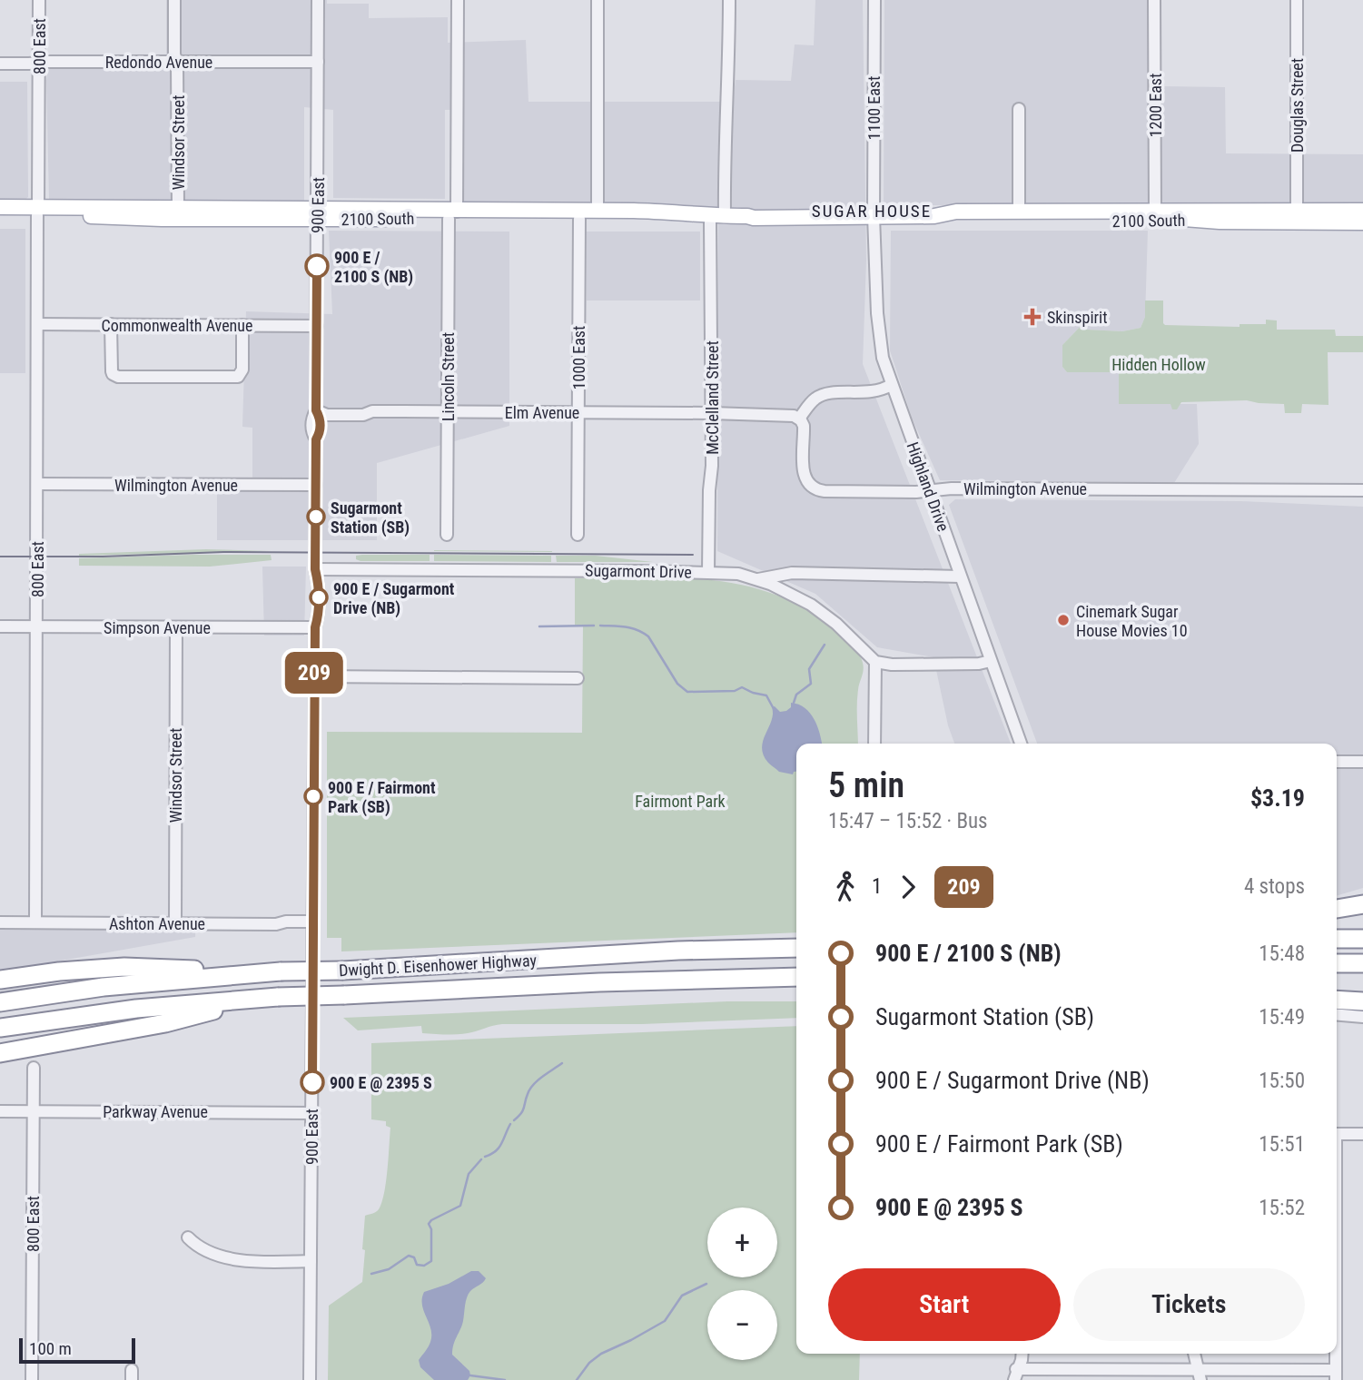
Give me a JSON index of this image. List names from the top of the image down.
{
  "streets": {
    "highway": ["Dwight D. Eisenhower Highway"],
    "main road": ["2100 South"],
    "street": [
      "800 East",
      "Redondo Avenue",
      "1200 East",
      "Douglas Street",
      "1100 East",
      "Windsor Street",
      "900 East",
      "Commonwealth Avenue",
      "1000 East",
      "Lincoln Street",
      "McClelland Street",
      "Elm Avenue",
      "Wilmington Avenue",
      "Highland Drive",
      "Sugarmont Drive",
      "Simpson Avenue",
      "Ashton Avenue",
      "Parkway Avenue"
    ]
  },
  "crossings": [
    ["800 East", "Redondo Avenue"],
    ["800 East", "2100 South"],
    ["800 East", "Commonwealth Avenue"],
    ["800 East", "Wilmington Avenue"],
    ["800 East", "Simpson Avenue"],
    ["800 East", "Ashton Avenue"],
    ["800 East", "Parkway Avenue"],
    ["Redondo Avenue", "Windsor Street"],
    ["Redondo Avenue", "900 East"],
    ["1200 East", "2100 South"],
    ["Douglas Street", "2100 South"],
    ["1100 East", "2100 South"],
    ["1100 East", "Highland Drive"],
    ["Windsor Street", "2100 South"],
    ["Windsor Street", "Simpson Avenue"],
    ["Windsor Street", "Ashton Avenue"],
    ["900 East", "2100 South"],
    ["900 East", "Commonwealth Avenue"],
    ["900 East", "Elm Avenue"],
    ["900 East", "Wilmington Avenue"],
    ["900 East", "Sugarmont Drive"],
    ["900 East", "Simpson Avenue"],
    ["900 East", "Ashton Avenue"],
    ["900 East", "Parkway Avenue"],
    ["2100 South", "1000 East"],
    ["2100 South", "Lincoln Street"],
    ["2100 South", "McClelland Street"],
    ["2100 South", "Highland Drive"],
    ["1000 East", "Elm Avenue"],
    ["Lincoln Street", "Elm Avenue"],
    ["McClelland Street", "Elm Avenue"],
    ["McClelland Street", "Sugarmont Drive"],
    ["Wilmington Avenue", "Highland Drive"],
    ["Highland Drive", "Sugarmont Drive"]
  ],
  "districts": ["SUGAR HOUSE"],
  "parks": ["Hidden Hollow", "Fairmont Park"],
  "places": {
    "other": [
      "900 E / 2100 S (NB)",
      "Sugarmont Station (SB)",
      "900 E / Sugarmont Drive (NB)",
      "Cinemark Sugar House Movies 10",
      "900 E / Fairmont Park (SB)",
      "900 E @ 2395 S"
    ],
    "health": ["Skinspirit"]
  },
  "lines": ["bus line 209"],
  "scale_bar": "100 m",
  "page": {
    "on_map": "209",
    "heading": ["5 min", "15:47 – 15:52 · Bus", "$3.19"],
    "legs": ["1", "209", "4 stops"],
    "list": [
      {
        "name": "900 E / 2100 S (NB)",
        "value": "15:48"
      },
      {
        "name": "Sugarmont Station (SB)",
        "value": "15:49"
      },
      {
        "name": "900 E / Sugarmont Drive (NB)",
        "value": "15:50"
      },
      {
        "name": "900 E / Fairmont Park (SB)",
        "value": "15:51"
      },
      {
        "name": "900 E @ 2395 S",
        "value": "15:52"
      }
    ],
    "map_buttons": ["+", "−"],
    "buttons": ["Start", "Tickets"],
    "scale": "100 m"
  }
}
